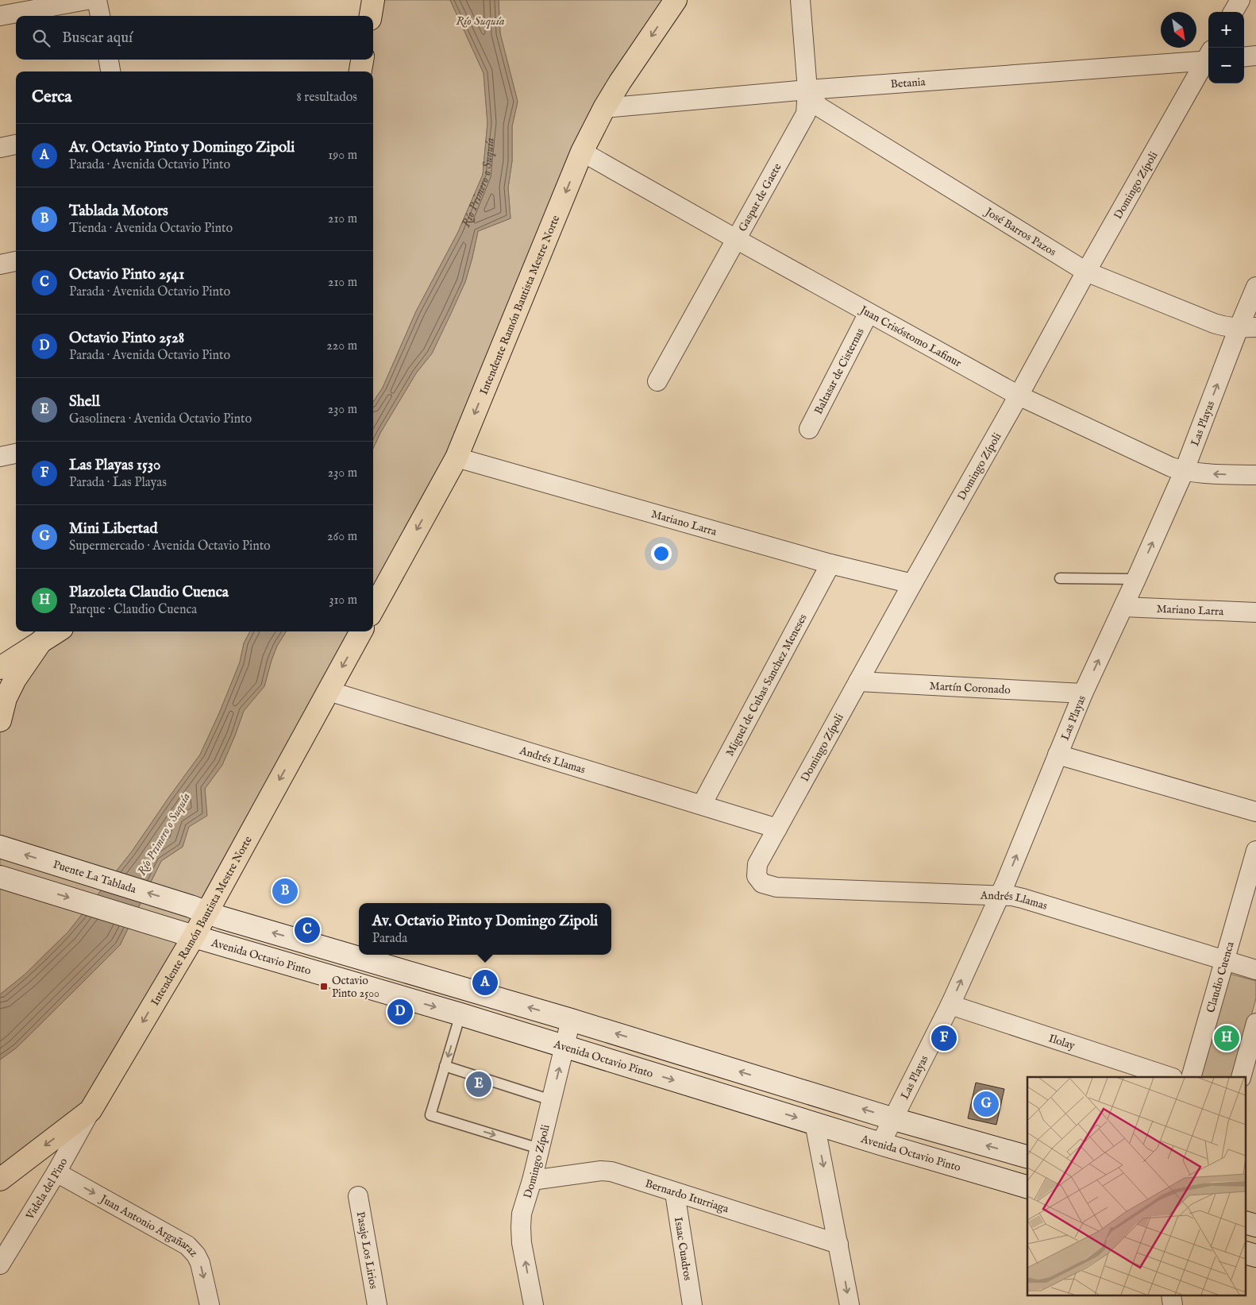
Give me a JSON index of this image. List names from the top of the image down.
{
  "streets": {
    "main road": ["Intendente Ramón Bautista Mestre Norte", "Puente La Tablada", "Avenida Octavio Pinto"],
    "street": [
      "Betania",
      "Domingo Zípoli",
      "Gaspar de Gaete",
      "José Barros Pazos",
      "Juan Crisóstomo Lafinur",
      "Baltasar de Cisternas",
      "Las Playas",
      "Mariano Larra",
      "Miguel de Cubas Sanchez Meneses",
      "Martín Coronado",
      "Andrés Llamas",
      "Claudio Cuenca",
      "Ilolay",
      "Videla del Pino",
      "Bernardo Iturriaga",
      "Juan Antonio Argañaraz",
      "Isaac Cuadros",
      "Pasaje Los Lirios"
    ]
  },
  "crossings": [
    ["Betania", "Gaspar de Gaete"],
    ["Betania", "José Barros Pazos"],
    ["Betania", "Intendente Ramón Bautista Mestre Norte"],
    ["Domingo Zípoli", "José Barros Pazos"],
    ["Domingo Zípoli", "Juan Crisóstomo Lafinur"],
    ["Domingo Zípoli", "Mariano Larra"],
    ["Domingo Zípoli", "Martín Coronado"],
    ["Domingo Zípoli", "Andrés Llamas"],
    ["Domingo Zípoli", "Avenida Octavio Pinto"],
    ["Domingo Zípoli", "Bernardo Iturriaga"],
    ["Gaspar de Gaete", "José Barros Pazos"],
    ["Gaspar de Gaete", "Juan Crisóstomo Lafinur"],
    ["José Barros Pazos", "Las Playas"],
    ["Intendente Ramón Bautista Mestre Norte", "Juan Crisóstomo Lafinur"],
    ["Intendente Ramón Bautista Mestre Norte", "Mariano Larra"],
    ["Intendente Ramón Bautista Mestre Norte", "Andrés Llamas"],
    ["Intendente Ramón Bautista Mestre Norte", "Puente La Tablada"],
    ["Intendente Ramón Bautista Mestre Norte", "Avenida Octavio Pinto"],
    ["Intendente Ramón Bautista Mestre Norte", "Videla del Pino"],
    ["Juan Crisóstomo Lafinur", "Baltasar de Cisternas"],
    ["Juan Crisóstomo Lafinur", "Las Playas"],
    ["Las Playas", "Mariano Larra"],
    ["Las Playas", "Martín Coronado"],
    ["Las Playas", "Andrés Llamas"],
    ["Las Playas", "Avenida Octavio Pinto"],
    ["Las Playas", "Ilolay"],
    ["Mariano Larra", "Miguel de Cubas Sanchez Meneses"],
    ["Miguel de Cubas Sanchez Meneses", "Andrés Llamas"],
    ["Andrés Llamas", "Claudio Cuenca"],
    ["Videla del Pino", "Juan Antonio Argañaraz"],
    ["Bernardo Iturriaga", "Isaac Cuadros"]
  ],
  "one_way": ["Intendente Ramón Bautista Mestre Norte", "Las Playas", "Juan Antonio Argañaraz"],
  "water": ["Río Suquía", "Río Primero o Suquía"],
  "places": {
    "transit": ["Octavio Pinto 2500"]
  },
  "north": "bottom right",
  "page": {
    "map_buttons": ["+", "−"],
    "search": "Buscar aquí",
    "heading": ["Cerca", "8 resultados"],
    "list": [
      {
        "mark": "A",
        "name": "Av. Octavio Pinto y Domingo Zipoli",
        "note": "Parada · Avenida Octavio Pinto",
        "value": "190 m"
      },
      {
        "mark": "B",
        "name": "Tablada Motors",
        "note": "Tienda · Avenida Octavio Pinto",
        "value": "210 m"
      },
      {
        "mark": "C",
        "name": "Octavio Pinto 2541",
        "note": "Parada · Avenida Octavio Pinto",
        "value": "210 m"
      },
      {
        "mark": "D",
        "name": "Octavio Pinto 2528",
        "note": "Parada · Avenida Octavio Pinto",
        "value": "220 m"
      },
      {
        "mark": "E",
        "name": "Shell",
        "note": "Gasolinera · Avenida Octavio Pinto",
        "value": "230 m"
      },
      {
        "mark": "F",
        "name": "Las Playas 1530",
        "note": "Parada · Las Playas",
        "value": "230 m"
      },
      {
        "mark": "G",
        "name": "Mini Libertad",
        "note": "Supermercado · Avenida Octavio Pinto",
        "value": "260 m"
      },
      {
        "mark": "H",
        "name": "Plazoleta Claudio Cuenca",
        "note": "Parque · Claudio Cuenca",
        "value": "310 m"
      }
    ],
    "pins": [
      "B",
      "C",
      "A",
      "D",
      "F",
      "H",
      "E",
      "G"
    ],
    "popup": ["Av. Octavio Pinto y Domingo Zipoli", "Parada"]
  }
}
